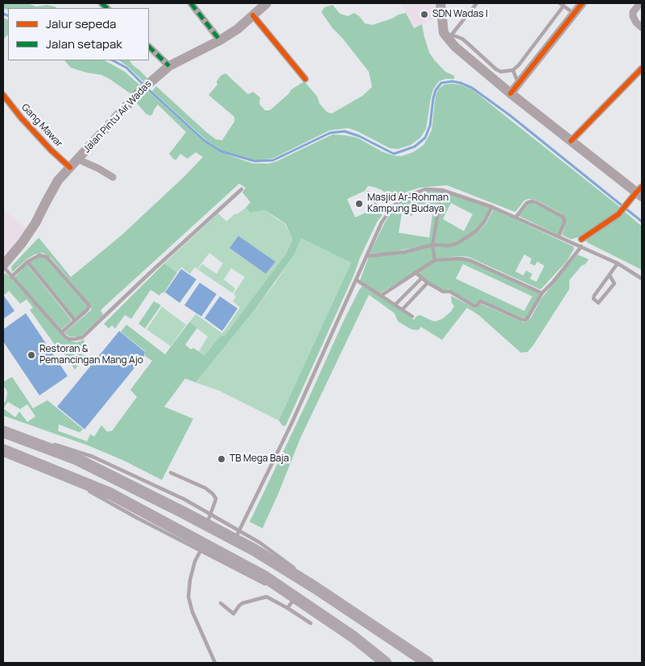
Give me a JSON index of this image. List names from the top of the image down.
{
  "streets": {
    "main road": ["Jalan Pintu Air Wadas"],
    "street": ["Gang Mawar"]
  },
  "crossings": [
    ["Jalan Pintu Air Wadas", "Gang Mawar"]
  ],
  "places": [
    "SDN Wadas I",
    "Masjid Ar-Rohman Kampung Budaya",
    "Restoran & Pemancingan Mang Ajo",
    "TB Mega Baja"
  ],
  "legend": ["Jalur sepeda", "Jalan setapak"]
}
